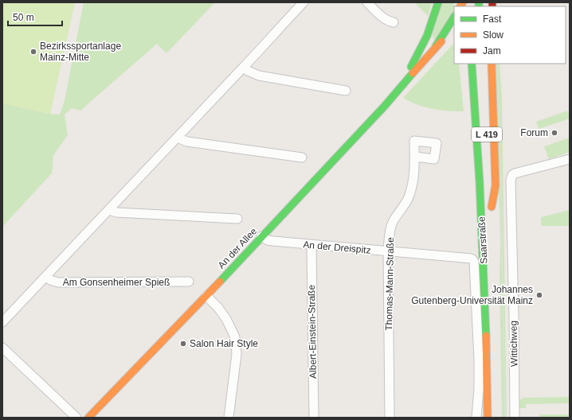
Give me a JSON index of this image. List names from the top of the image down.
{
  "streets": {
    "main road": ["L 419", "Saarstraße", "An der Allee"],
    "street": [
      "An der Dreispitz",
      "Am Gonsenheimer Spieß",
      "Thomas-Mann-Straße",
      "Albert-Einstein-Straße",
      "Wittichweg"
    ]
  },
  "crossings": [
    ["L 419", "Saarstraße"],
    ["Saarstraße", "An der Dreispitz"],
    ["An der Dreispitz", "An der Allee"],
    ["An der Dreispitz", "Thomas-Mann-Straße"],
    ["An der Dreispitz", "Albert-Einstein-Straße"]
  ],
  "places": [
    "Bezirkssportanlage Mainz-Mitte",
    "Forum",
    "Johannes Gutenberg-Universität Mainz",
    "Salon Hair Style"
  ],
  "legend": ["Fast", "Slow", "Jam"],
  "scale_bar": "50 m"
}
